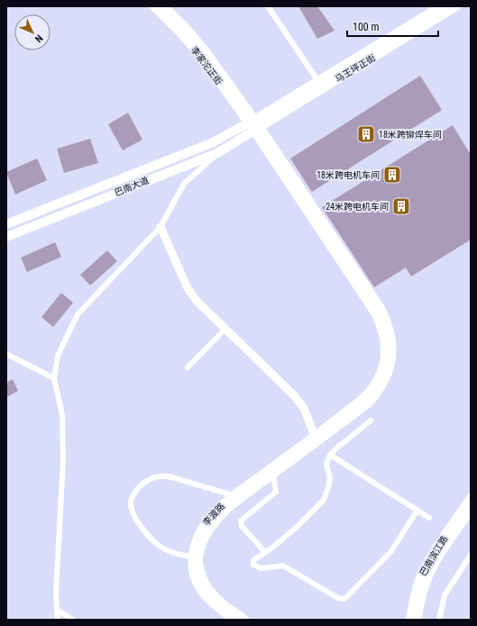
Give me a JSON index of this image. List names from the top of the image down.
{
  "streets": {
    "main road": [
      "李家沱正街",
      "马王坪正街",
      "巴南大道",
      "李渡路",
      "巴南滨江路"
    ]
  },
  "crossings": [
    ["李家沱正街", "马王坪正街"],
    ["李家沱正街", "巴南大道"],
    ["马王坪正街", "巴南大道"]
  ],
  "places": {
    "building": ["18米跨铆焊车间", "18米跨电机车间", "24米跨电机车间"]
  },
  "scale_bar": "100 m",
  "north": "bottom right"
}
